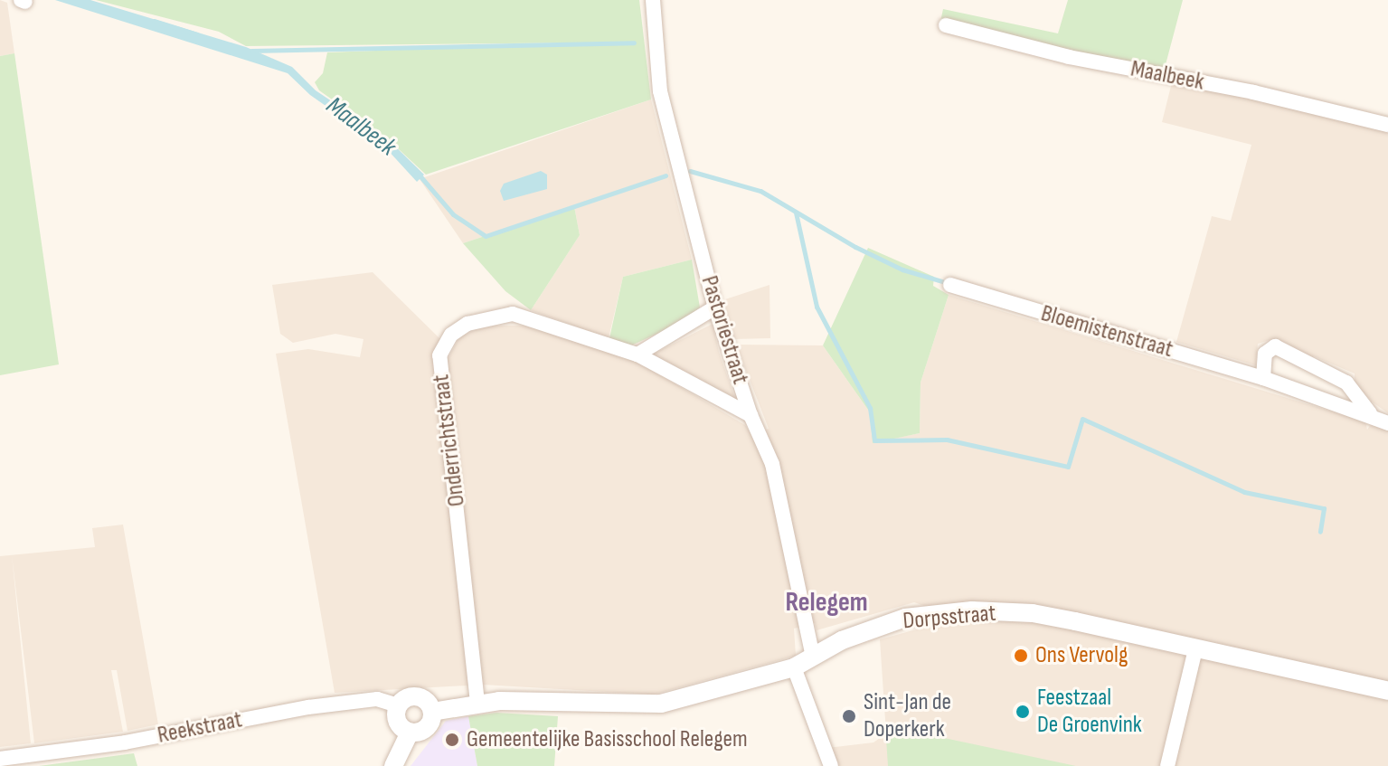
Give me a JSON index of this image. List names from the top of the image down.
{
  "streets": {
    "street": [
      "Maalbeek",
      "Pastoriestraat",
      "Bloemistenstraat",
      "Onderrichtstraat",
      "Dorpsstraat",
      "Reekstraat"
    ]
  },
  "crossings": [
    ["Pastoriestraat", "Onderrichtstraat"],
    ["Pastoriestraat", "Dorpsstraat"],
    ["Onderrichtstraat", "Dorpsstraat"],
    ["Dorpsstraat", "Reekstraat"]
  ],
  "districts": ["Relegem"],
  "water": ["Maalbeek"],
  "places": [
    "Ons Vervolg",
    "Feestzaal De Groenvink",
    "Sint-Jan de Doperkerk",
    "Gemeentelijke Basisschool Relegem"
  ]
}
